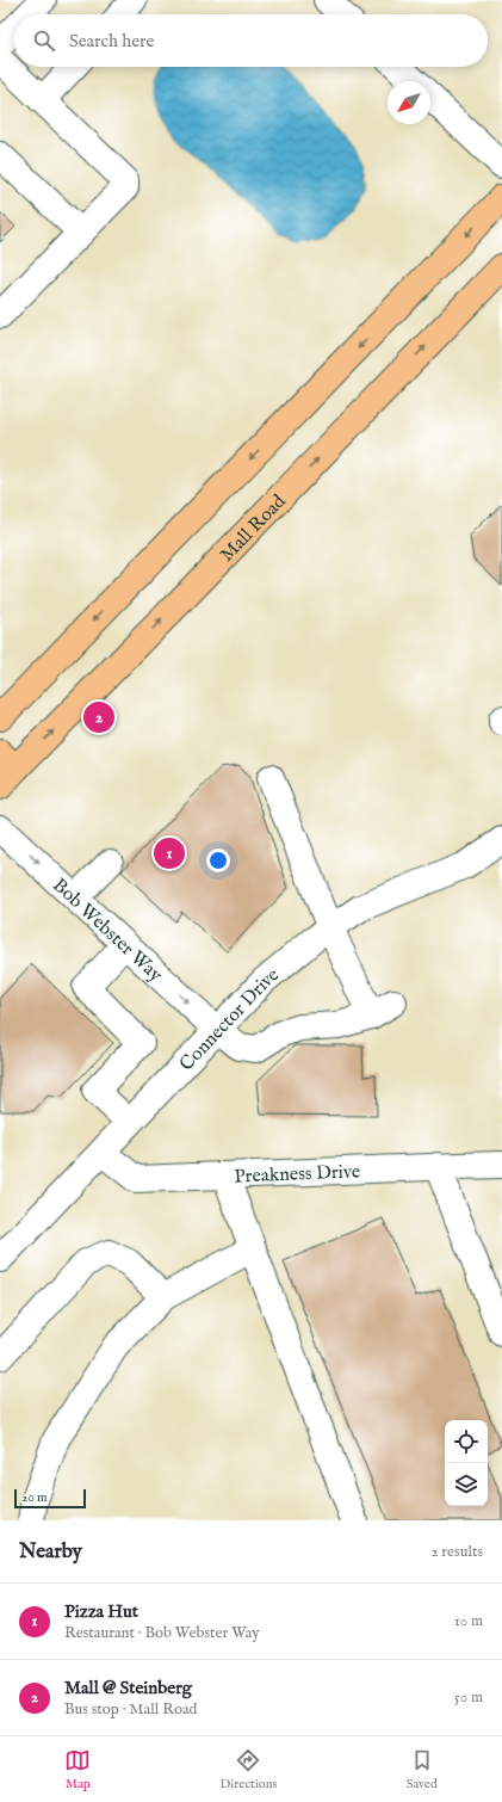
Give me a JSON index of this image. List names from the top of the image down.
{
  "streets": {
    "main road": ["Mall Road"],
    "street": ["Bob Webster Way", "Connector Drive", "Preakness Drive"]
  },
  "crossings": [
    ["Bob Webster Way", "Connector Drive"],
    ["Connector Drive", "Preakness Drive"]
  ],
  "scale_bar": "20 m",
  "north": "bottom left",
  "page": {
    "search": "Search here",
    "pins": ["2", "1"],
    "scale": "20 m",
    "heading": ["Nearby", "2 results"],
    "list": [
      {
        "mark": "1",
        "name": "Pizza Hut",
        "note": "Restaurant · Bob Webster Way",
        "value": "10 m"
      },
      {
        "mark": "2",
        "name": "Mall @ Steinberg",
        "note": "Bus stop · Mall Road",
        "value": "50 m"
      }
    ],
    "nav": ["Map", "Directions", "Saved"]
  }
}
